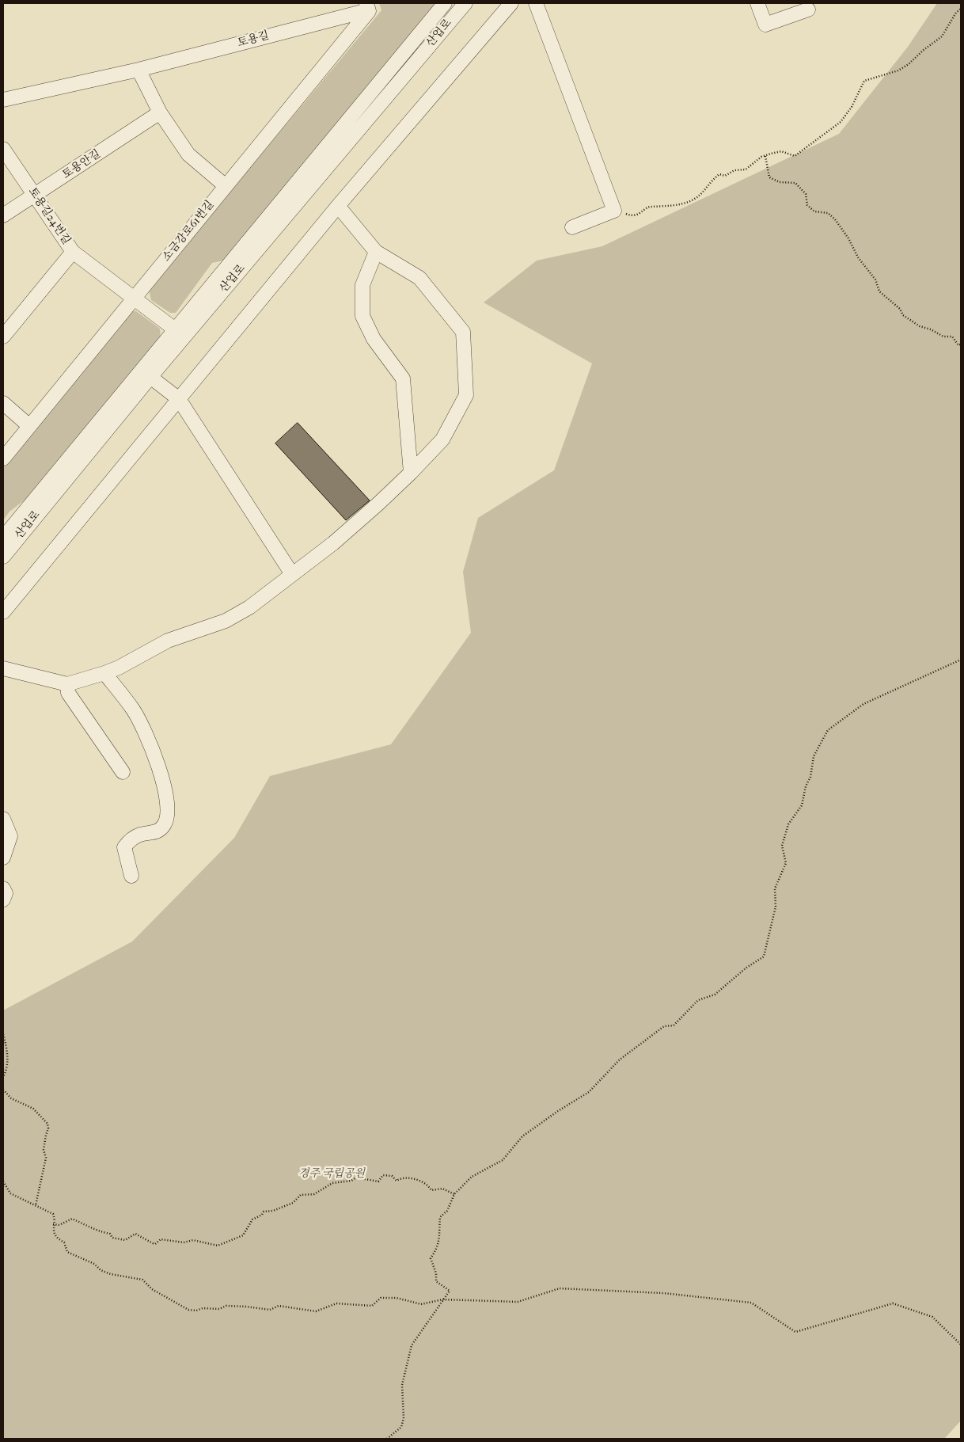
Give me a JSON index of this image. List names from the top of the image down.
{
  "streets": {
    "street": [
      "산업로",
      "토용길",
      "토용안길",
      "토용길24번길",
      "소금강로61번길"
    ]
  },
  "crossings": [
    ["토용길", "소금강로61번길"],
    ["토용안길", "토용길24번길"]
  ],
  "parks": ["경주 국립공원"]
}
